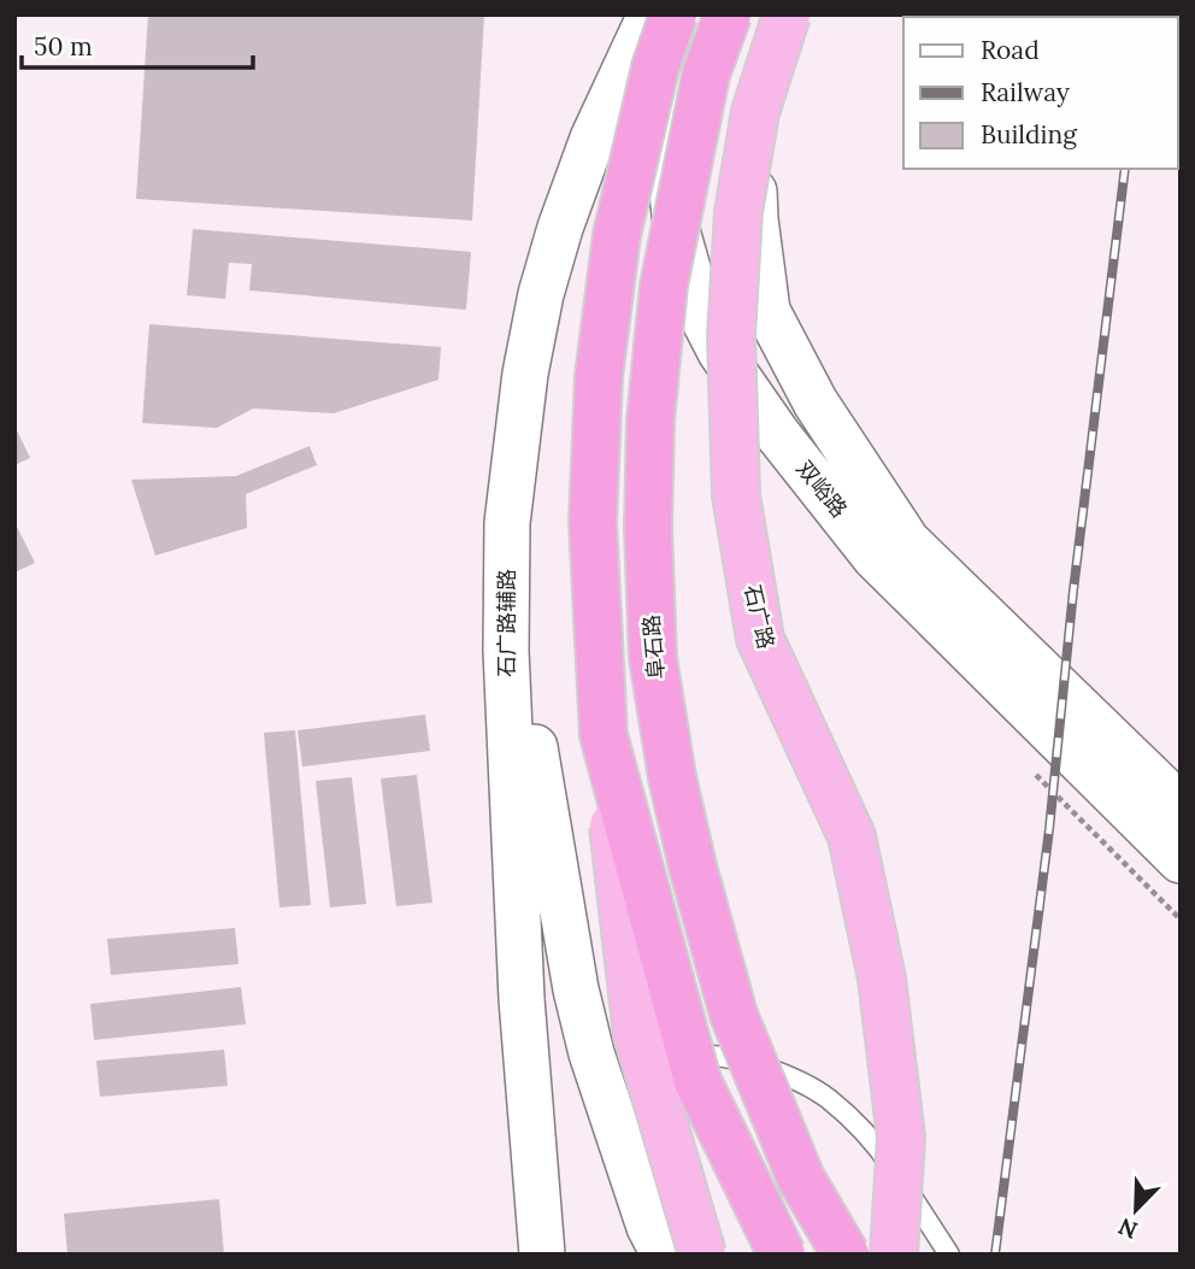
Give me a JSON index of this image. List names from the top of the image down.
{
  "streets": {
    "highway": ["阜石路"],
    "main road": ["石广路"],
    "street": ["双峪路", "石广路辅路"]
  },
  "crossings": [
    ["双峪路", "石广路辅路"]
  ],
  "legend": ["Road", "Railway", "Building"],
  "scale_bar": "50 m",
  "north": "bottom left"
}
